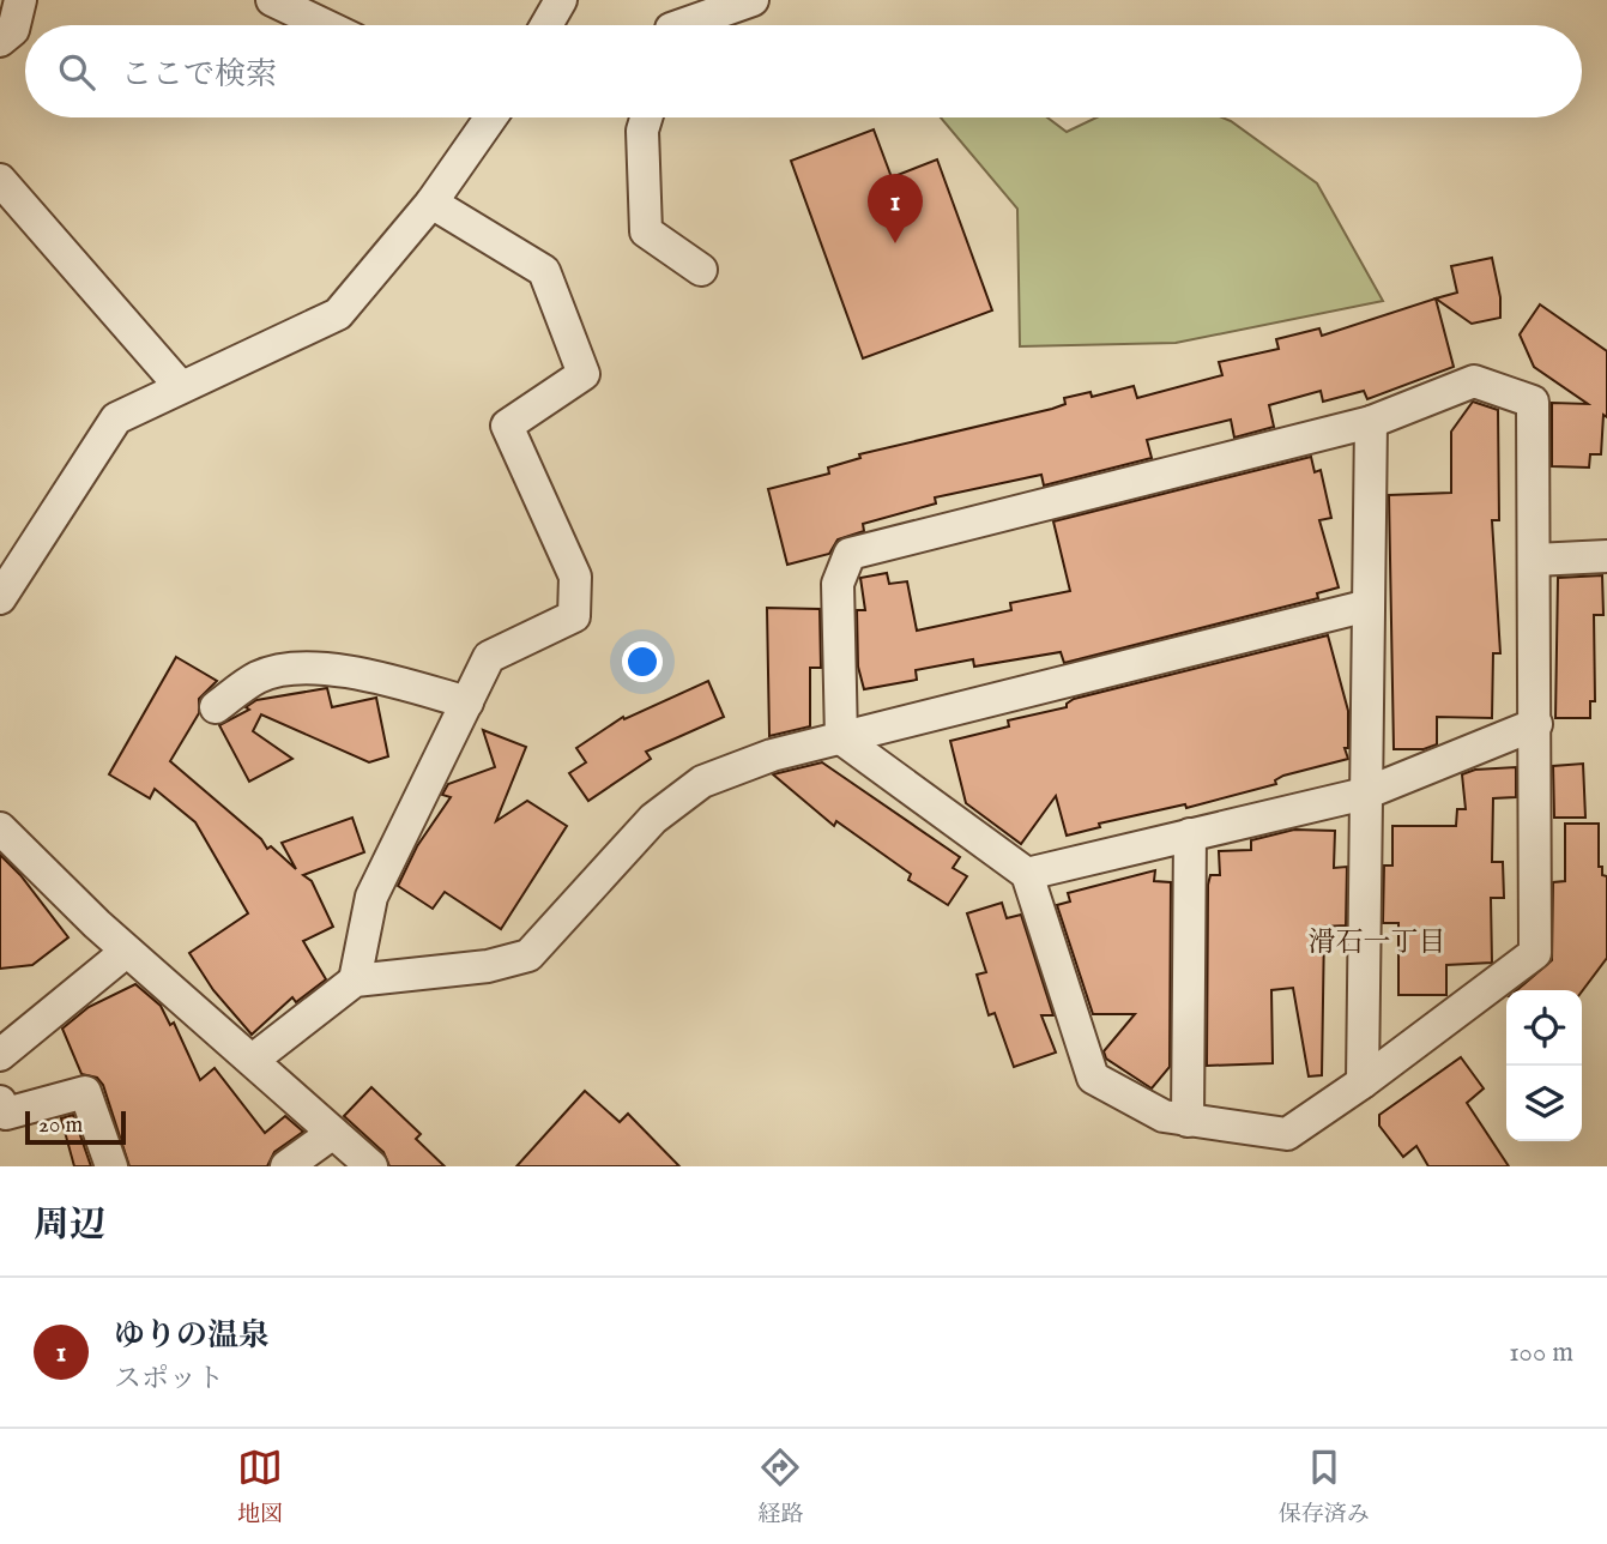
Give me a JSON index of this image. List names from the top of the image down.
{
  "districts": ["滑石一丁目"],
  "scale_bar": "20 m",
  "page": {
    "search": "ここで検索",
    "pins": "1",
    "scale": "20 m",
    "heading": "周辺",
    "list": [
      {
        "mark": "1",
        "name": "ゆりの温泉",
        "note": "スポット",
        "value": "100 m"
      }
    ],
    "nav": ["地図", "経路", "保存済み"]
  }
}
